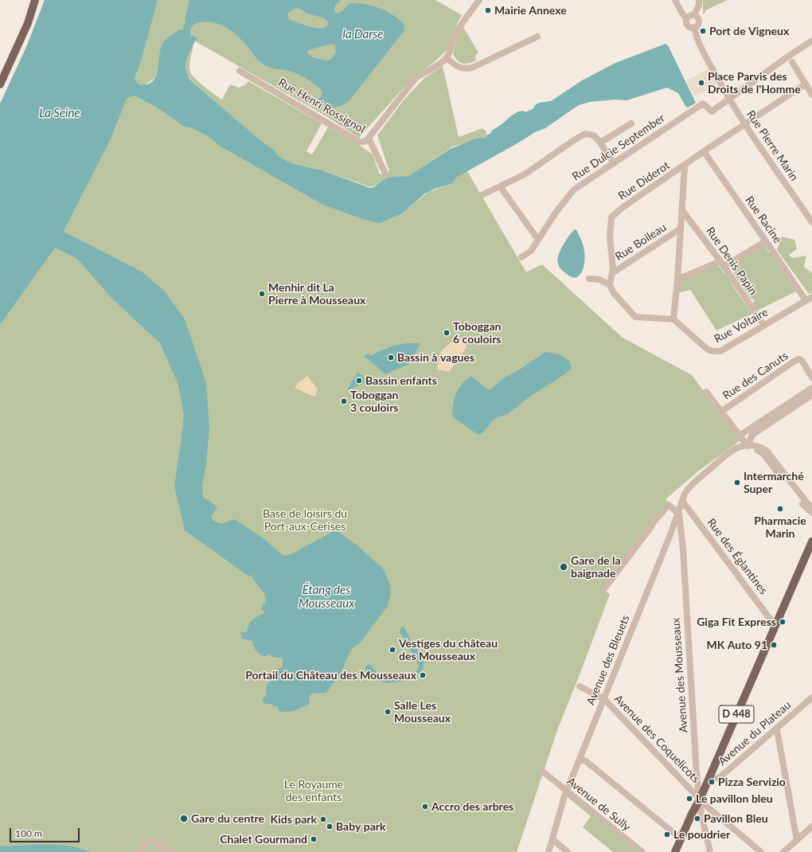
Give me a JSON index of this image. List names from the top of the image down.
{
  "streets": {
    "main road": ["D 448"],
    "street": [
      "Rue Henri Rossignol",
      "Rue Pierre Marin",
      "Rue Dulcie September",
      "Rue Diderot",
      "Rue Racine",
      "Rue Boileau",
      "Rue Denis Papin",
      "Rue Voltaire",
      "Rue des Canuts",
      "Rue des Églantines",
      "Avenue des Bleuets",
      "Avenue des Mousseaux",
      "Avenue du Plateau",
      "Avenue des Coquelicots",
      "Avenue de Sully"
    ]
  },
  "crossings": [
    ["Rue Pierre Marin", "Rue Dulcie September"],
    ["Rue Pierre Marin", "Rue Diderot"],
    ["Rue Diderot", "Rue Racine"],
    ["Rue Diderot", "Rue Boileau"],
    ["Rue Racine", "Rue Voltaire"],
    ["Rue Denis Papin", "Rue Voltaire"],
    ["Rue des Canuts", "Avenue des Bleuets"],
    ["Rue des Églantines", "Avenue des Bleuets"],
    ["Rue des Églantines", "D 448"],
    ["Avenue des Bleuets", "Avenue des Mousseaux"],
    ["Avenue des Bleuets", "Avenue des Coquelicots"],
    ["Avenue des Bleuets", "Avenue de Sully"],
    ["Avenue des Mousseaux", "D 448"],
    ["Avenue des Mousseaux", "Avenue des Coquelicots"],
    ["D 448", "Avenue du Plateau"],
    ["D 448", "Avenue des Coquelicots"]
  ],
  "water": ["la Darse", "La Seine", "Étang des Mousseaux"],
  "parks": ["Base de loisirs du Port-aux-Cerises", "Le Royaume des enfants"],
  "places": [
    "Mairie Annexe",
    "Port de Vigneux",
    "Place Parvis des Droits de l'Homme",
    "Menhir dit La Pierre à Mousseaux",
    "Toboggan 6 couloirs",
    "Bassin à vagues",
    "Bassin enfants",
    "Toboggan 3 couloirs",
    "Intermarché Super",
    "Pharmacie Marin",
    "Gare de la baignade",
    "Giga Fit Express",
    "MK Auto 91",
    "Vestiges du château des Mousseaux",
    "Portail du Château des Mousseaux",
    "Salle Les Mousseaux",
    "Pizza Servizio",
    "Le pavillon bleu",
    "Accro des arbres",
    "Gare du centre",
    "Pavillon Bleu",
    "Kids park",
    "Baby park",
    "Le poudrier",
    "Chalet Gourmand"
  ],
  "scale_bar": "100 m"
}
